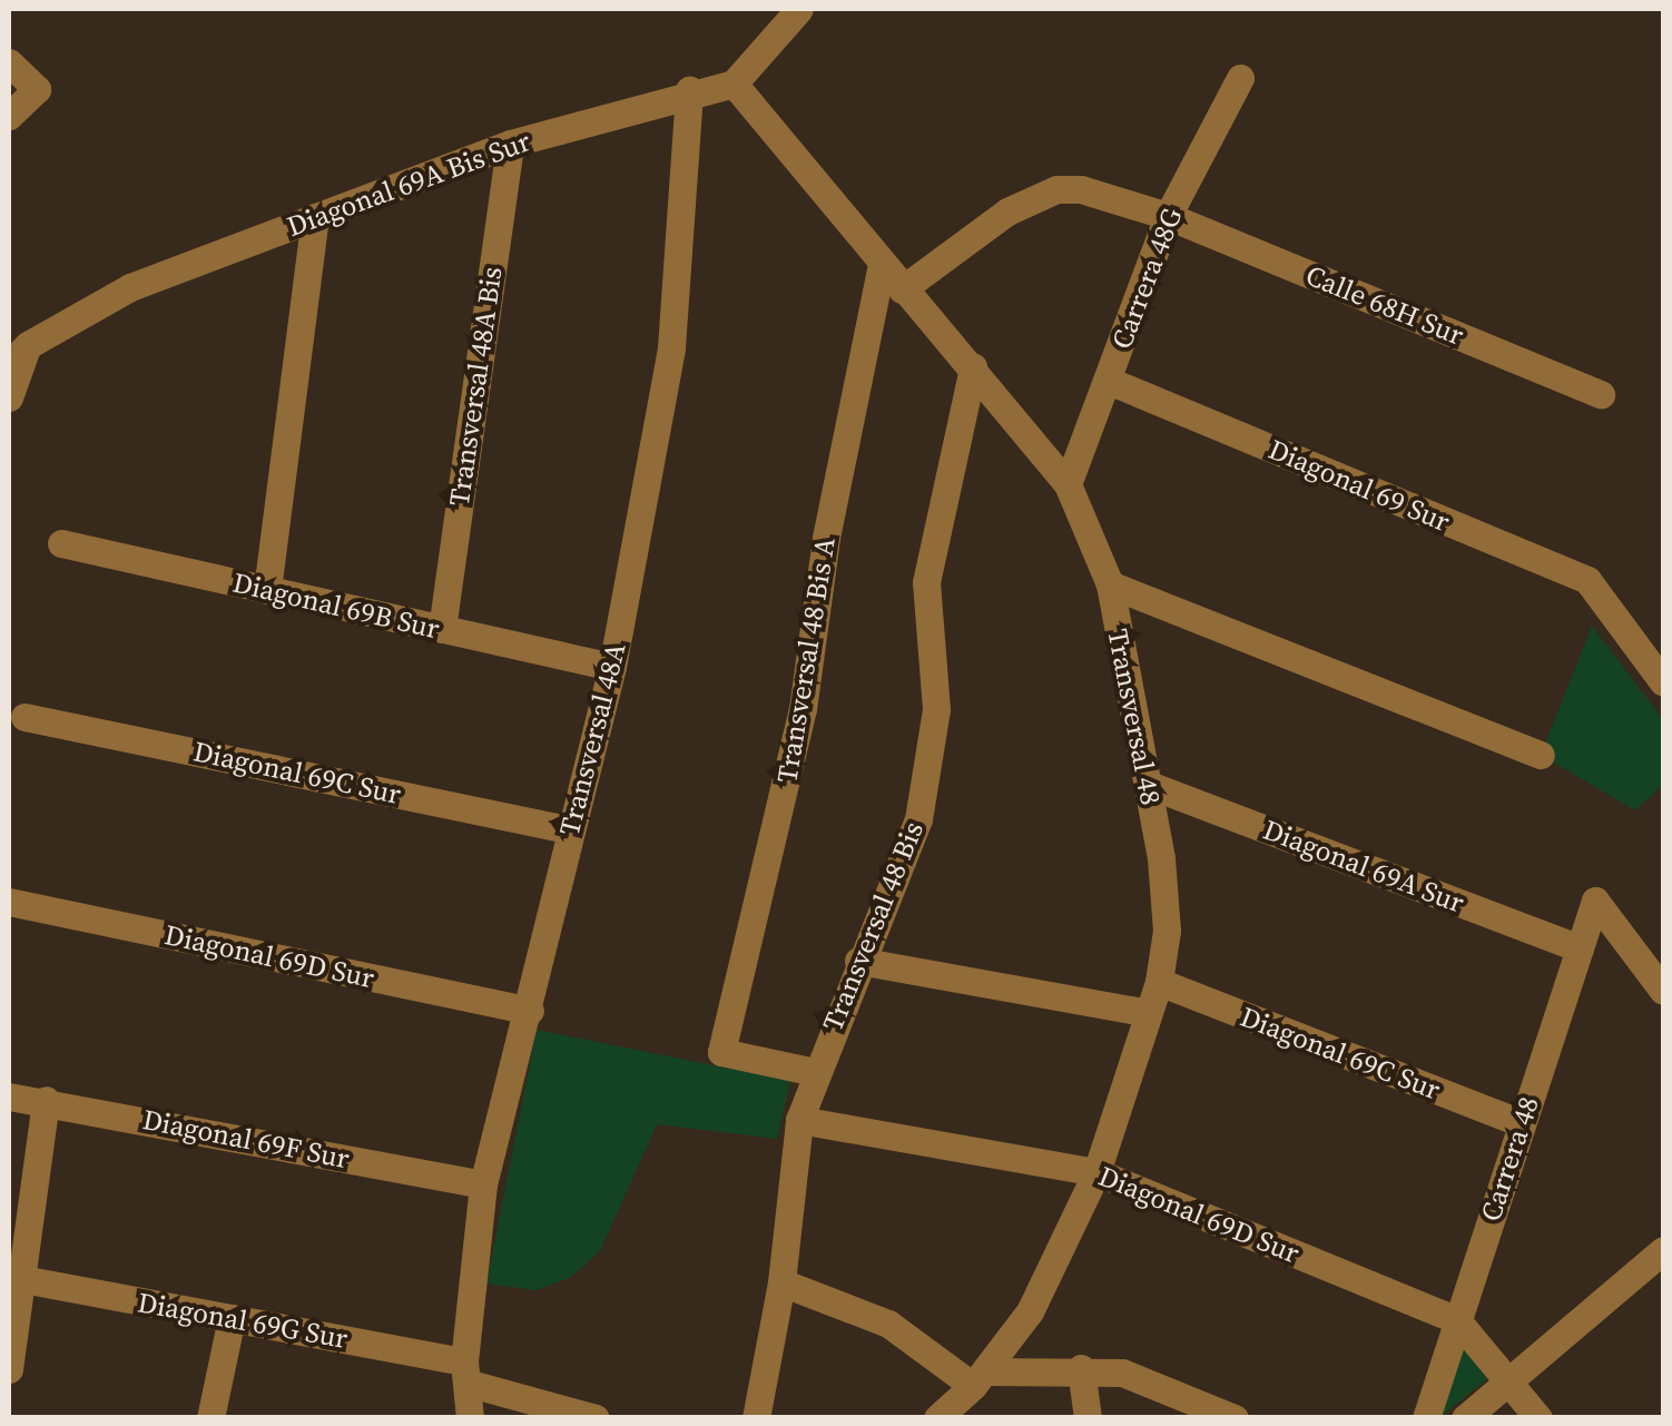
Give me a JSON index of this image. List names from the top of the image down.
{
  "streets": {
    "street": [
      "Diagonal 69A Bis Sur",
      "Carrera 48G",
      "Calle 68H Sur",
      "Transversal 48A Bis",
      "Diagonal 69 Sur",
      "Diagonal 69B Sur",
      "Transversal 48 Bis A",
      "Transversal 48",
      "Transversal 48A",
      "Diagonal 69C Sur",
      "Diagonal 69A Sur",
      "Transversal 48 Bis",
      "Diagonal 69D Sur",
      "Diagonal 69F Sur",
      "Carrera 48",
      "Diagonal 69G Sur"
    ]
  },
  "crossings": [
    ["Diagonal 69A Bis Sur", "Transversal 48A Bis"],
    ["Diagonal 69A Bis Sur", "Transversal 48"],
    ["Diagonal 69A Bis Sur", "Transversal 48A"],
    ["Carrera 48G", "Calle 68H Sur"],
    ["Carrera 48G", "Diagonal 69 Sur"],
    ["Carrera 48G", "Transversal 48"],
    ["Calle 68H Sur", "Transversal 48"],
    ["Transversal 48A Bis", "Diagonal 69B Sur"],
    ["Diagonal 69B Sur", "Transversal 48A"],
    ["Transversal 48 Bis A", "Transversal 48"],
    ["Transversal 48 Bis A", "Transversal 48 Bis"],
    ["Transversal 48", "Diagonal 69C Sur"],
    ["Transversal 48", "Diagonal 69A Sur"],
    ["Transversal 48", "Transversal 48 Bis"],
    ["Transversal 48", "Diagonal 69D Sur"],
    ["Transversal 48A", "Diagonal 69C Sur"],
    ["Transversal 48A", "Diagonal 69D Sur"],
    ["Transversal 48A", "Diagonal 69F Sur"],
    ["Transversal 48A", "Diagonal 69G Sur"],
    ["Diagonal 69C Sur", "Carrera 48"],
    ["Diagonal 69A Sur", "Carrera 48"],
    ["Transversal 48 Bis", "Diagonal 69D Sur"],
    ["Diagonal 69D Sur", "Carrera 48"]
  ]
}
